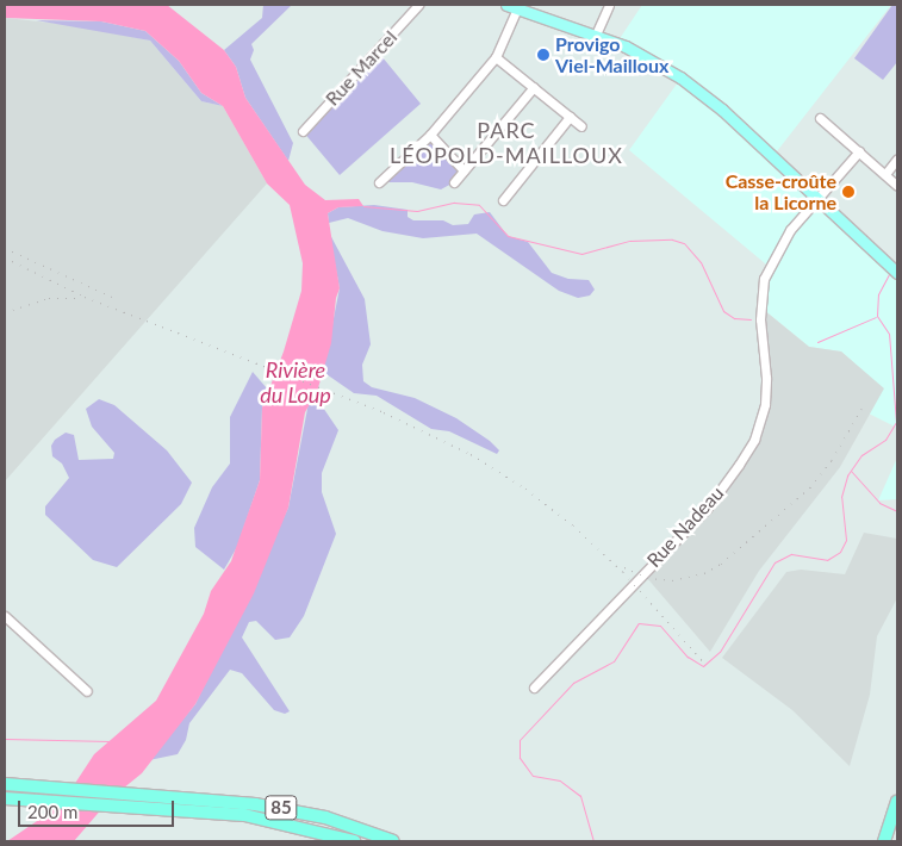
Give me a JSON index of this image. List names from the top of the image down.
{
  "streets": {
    "highway": ["85"],
    "street": ["Rue Marcel", "Rue Nadeau"]
  },
  "districts": ["PARC LÉOPOLD-MAILLOUX"],
  "water": ["Rivière du Loup"],
  "places": ["Provigo Viel-Mailloux", "Casse-croûte la Licorne"],
  "scale_bar": "200 m"
}
